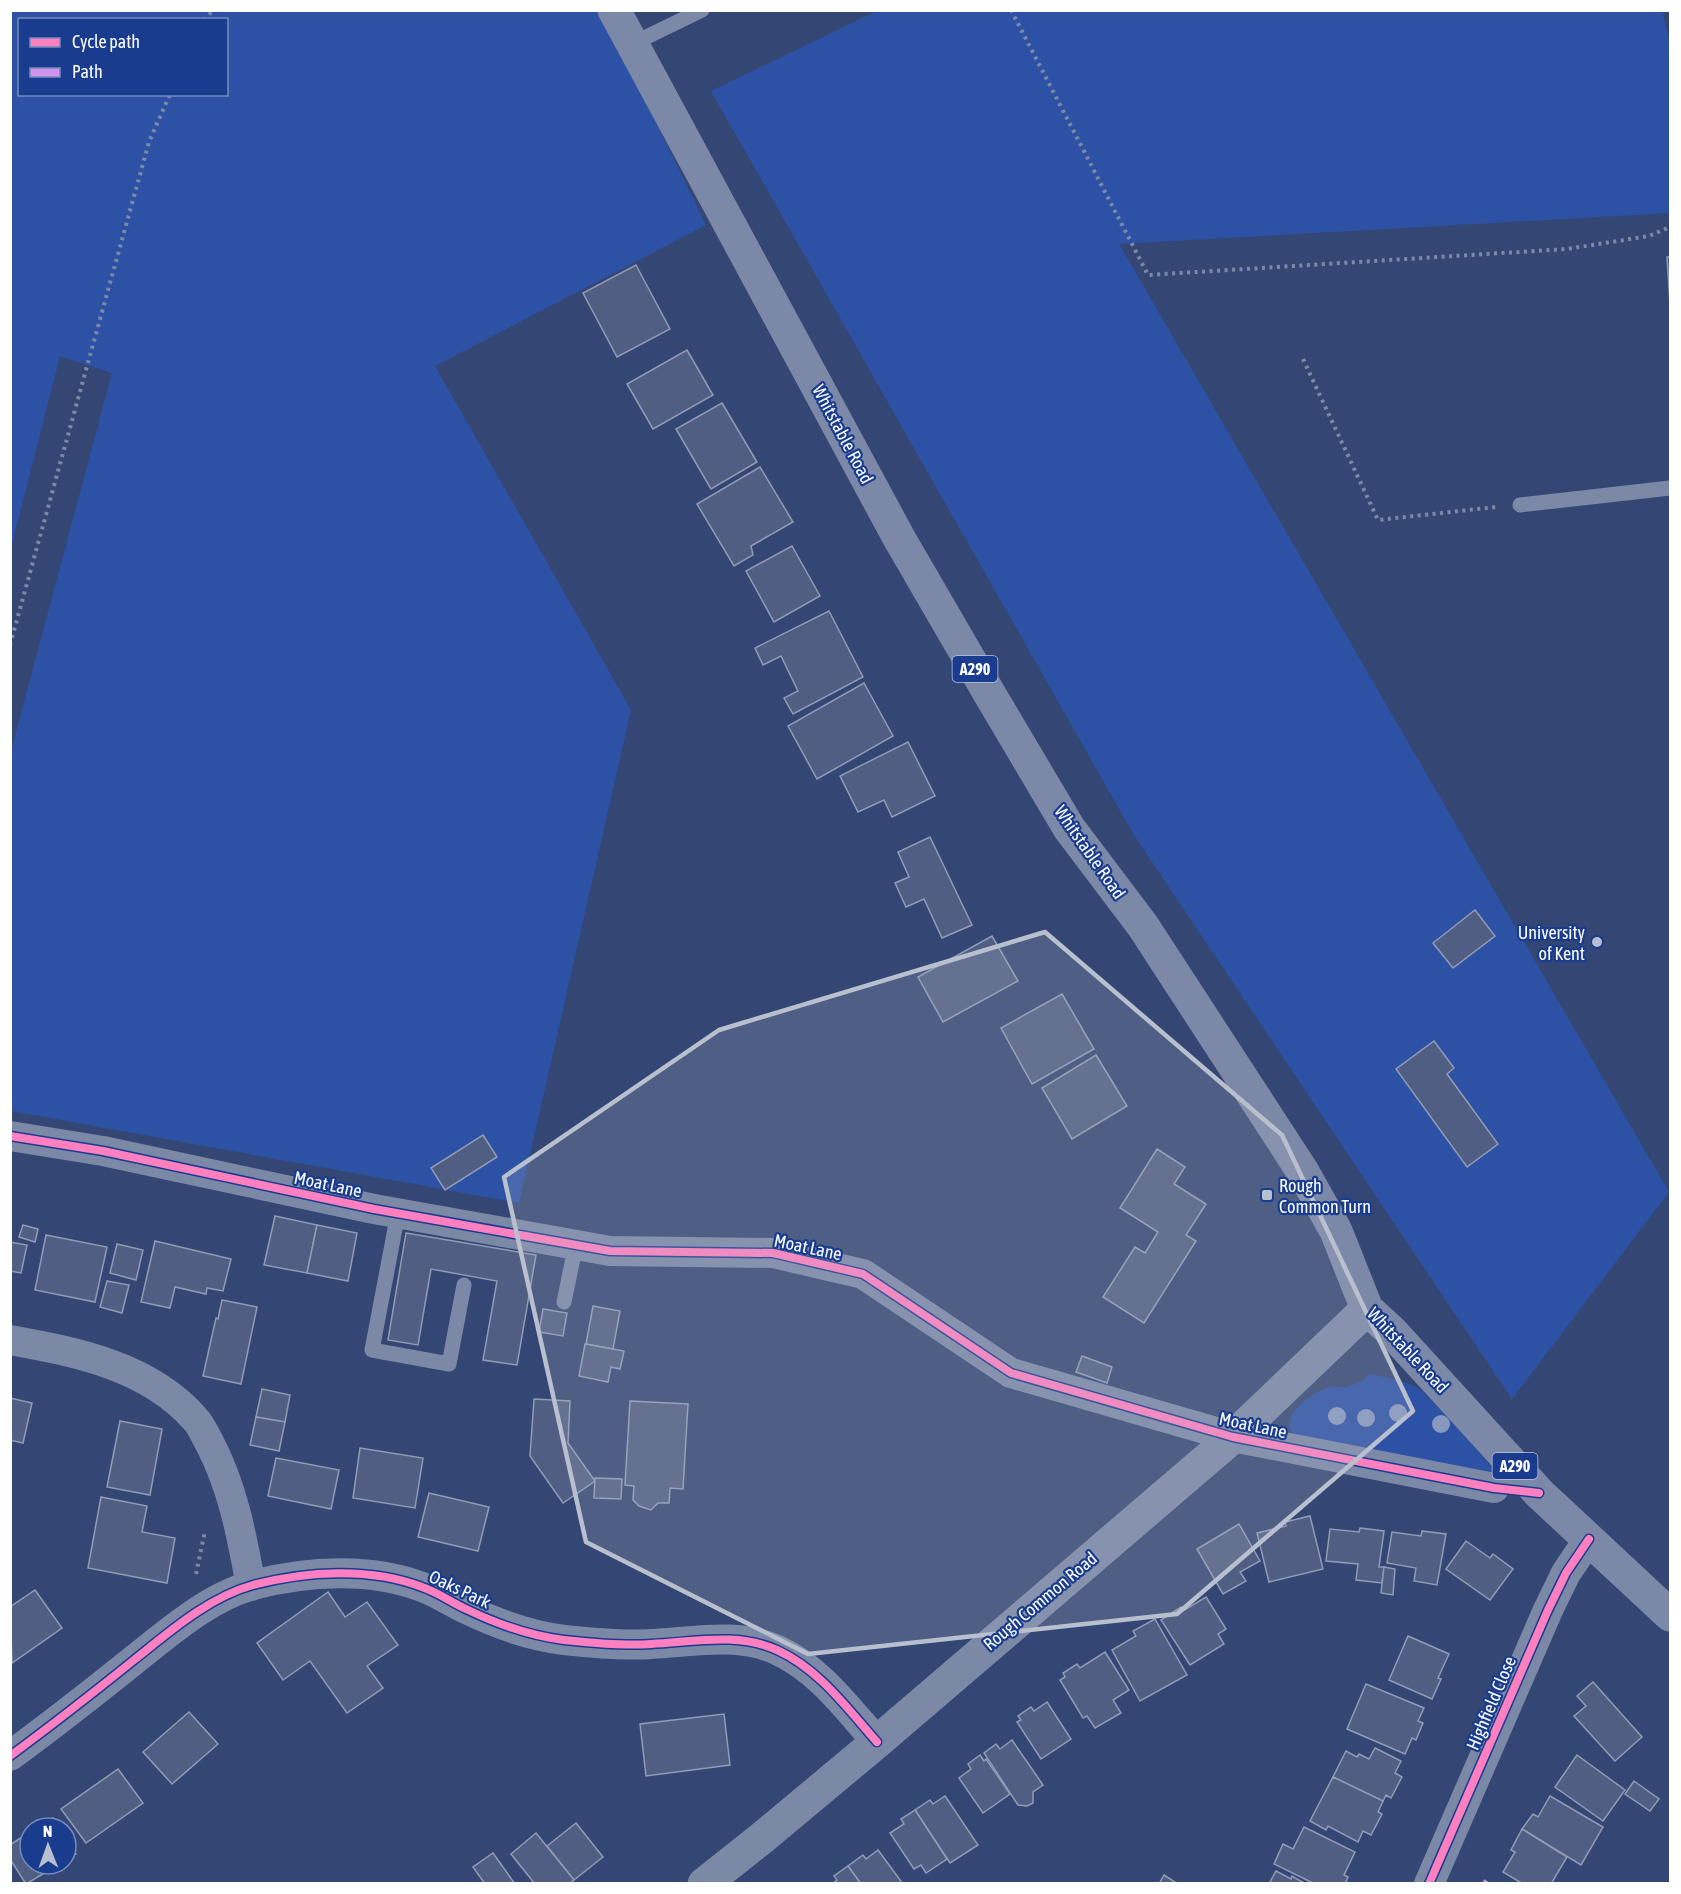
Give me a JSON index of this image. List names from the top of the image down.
{
  "streets": {
    "main road": ["Whitstable Road", "A290"],
    "street": [
      "Moat Lane",
      "Oaks Park",
      "Rough Common Road",
      "Highfield Close"
    ]
  },
  "crossings": [
    ["Whitstable Road", "Rough Common Road"],
    ["Whitstable Road", "Highfield Close"],
    ["Moat Lane", "Rough Common Road"],
    ["Oaks Park", "Rough Common Road"]
  ],
  "places": {
    "other": ["University of Kent"],
    "transit": ["Rough Common Turn"]
  },
  "legend": ["Cycle path", "Path"],
  "north": "top"
}
